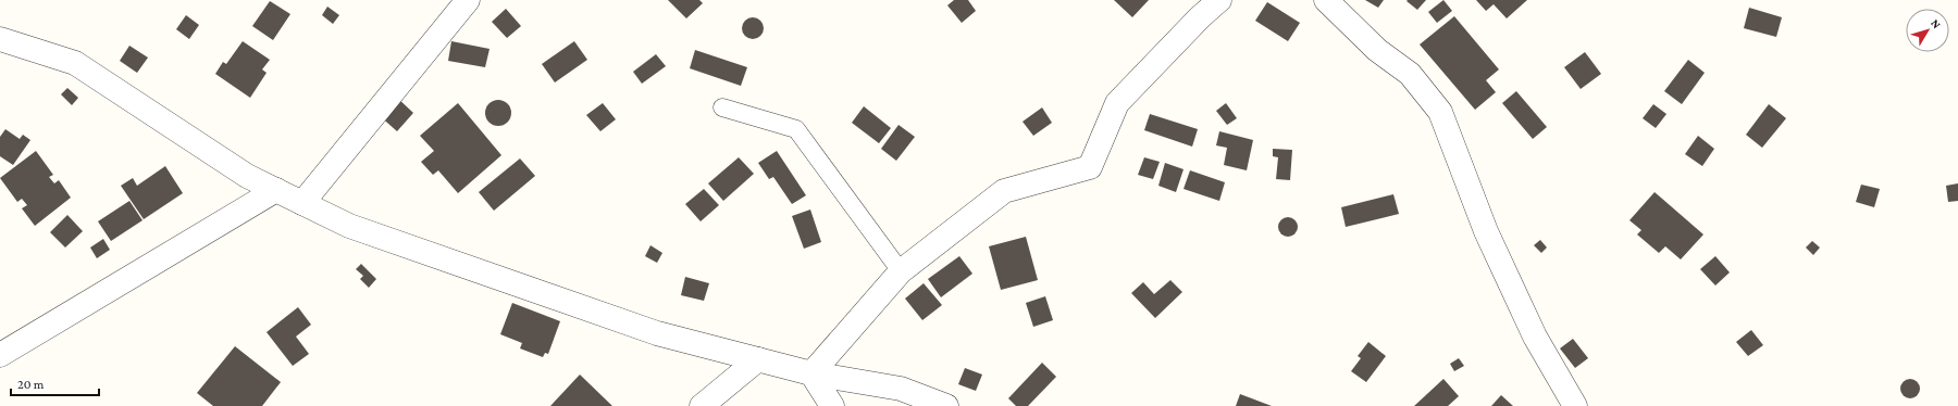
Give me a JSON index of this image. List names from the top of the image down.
{
  "scale_bar": "20 m",
  "north": "top right"
}
